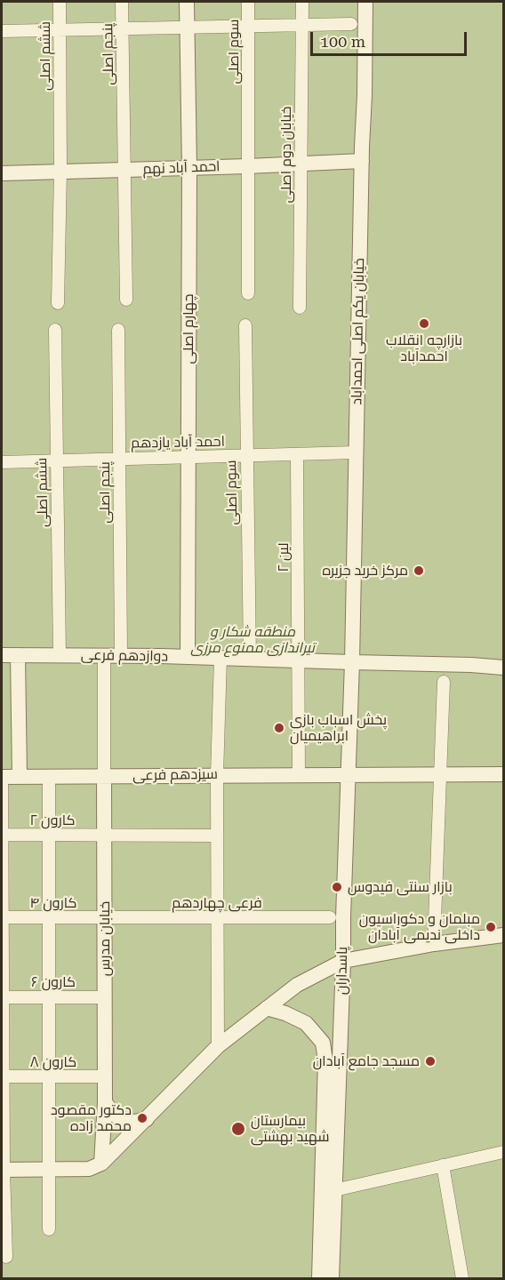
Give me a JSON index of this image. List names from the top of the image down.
{
  "streets": {
    "street": [
      "سوم اصلی",
      "پنجم اصلی",
      "ششم اصلی",
      "خیابان دوم اصلی",
      "احمد آباد نهم",
      "چهارم اصلی",
      "خیابان یکم اصلی احمداباد",
      "احمد آباد یازدهم",
      "لین ۲",
      "دوازدهم فرعی",
      "سیزدهم فرعی",
      "کارون ۲",
      "کارون ۴",
      "فرعی چهاردهم",
      "خیابان مدرس",
      "پاسداران",
      "کارون ۶",
      "کارون ۸"
    ]
  },
  "crossings": [
    ["سوم اصلی", "احمد آباد نهم"],
    ["سوم اصلی", "احمد آباد یازدهم"],
    ["سوم اصلی", "دوازدهم فرعی"],
    ["پنجم اصلی", "احمد آباد نهم"],
    ["پنجم اصلی", "احمد آباد یازدهم"],
    ["پنجم اصلی", "دوازدهم فرعی"],
    ["ششم اصلی", "احمد آباد نهم"],
    ["ششم اصلی", "احمد آباد یازدهم"],
    ["ششم اصلی", "دوازدهم فرعی"],
    ["خیابان دوم اصلی", "احمد آباد نهم"],
    ["احمد آباد نهم", "چهارم اصلی"],
    ["احمد آباد نهم", "خیابان یکم اصلی احمداباد"],
    ["چهارم اصلی", "احمد آباد یازدهم"],
    ["چهارم اصلی", "دوازدهم فرعی"],
    ["خیابان یکم اصلی احمداباد", "احمد آباد یازدهم"],
    ["خیابان یکم اصلی احمداباد", "دوازدهم فرعی"],
    ["خیابان یکم اصلی احمداباد", "پاسداران"],
    ["احمد آباد یازدهم", "لین ۲"],
    ["لین ۲", "دوازدهم فرعی"],
    ["لین ۲", "سیزدهم فرعی"],
    ["دوازدهم فرعی", "پاسداران"],
    ["سیزدهم فرعی", "خیابان مدرس"],
    ["سیزدهم فرعی", "پاسداران"],
    ["کارون ۲", "خیابان مدرس"],
    ["کارون ۴", "فرعی چهاردهم"],
    ["کارون ۴", "خیابان مدرس"],
    ["فرعی چهاردهم", "خیابان مدرس"],
    ["خیابان مدرس", "کارون ۶"],
    ["خیابان مدرس", "کارون ۸"]
  ],
  "parks": ["منطقه شکار و تیراندازی ممنوع مرزی"],
  "places": [
    "بازارچه انقلاب احمدآباد",
    "مرکز خرید جزیره",
    "پخش اسباب بازی ابراهیمیان",
    "بازار سنتی فیدوس",
    "مبلمان و دکوراسیون داخلی ندیمی آبادان",
    "مسجد جامع آبادان",
    "دكتور مقصود محمد زاده",
    "بیمارستان شهید بهشتی"
  ],
  "scale_bar": "100 m"
}
